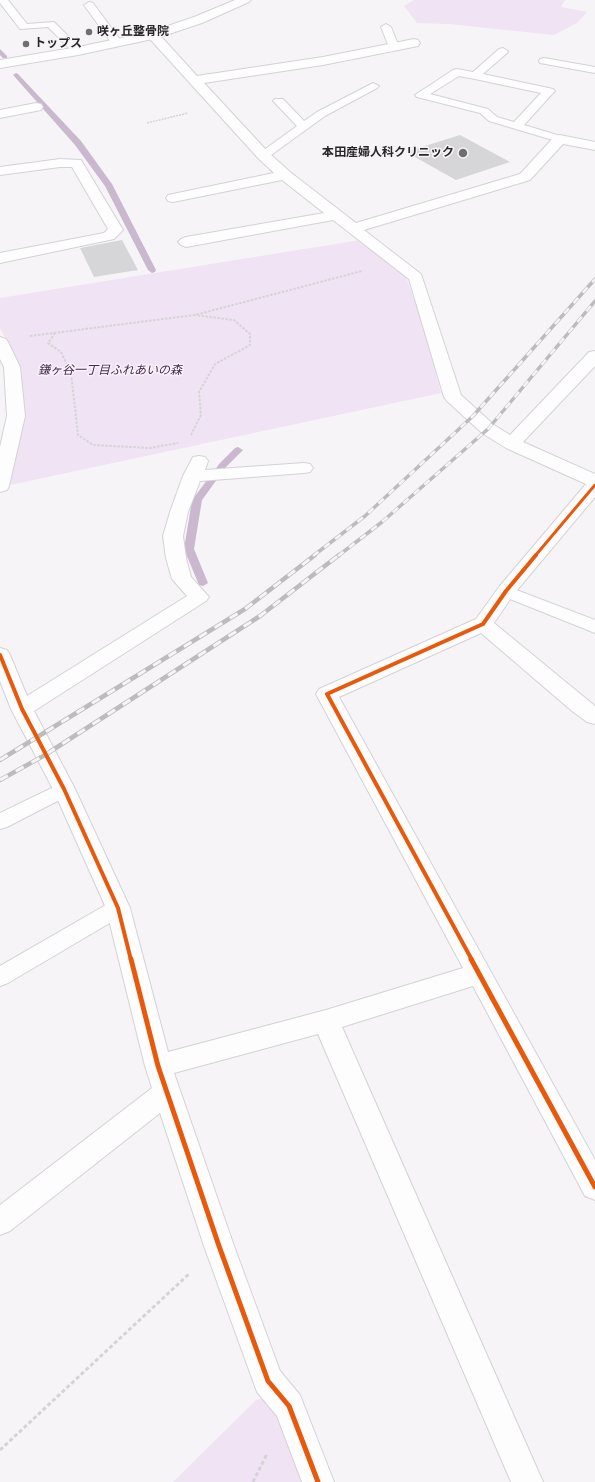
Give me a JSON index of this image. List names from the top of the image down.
{
  "parks": ["鎌ヶ谷一丁目ふれあいの森"],
  "places": ["咲ヶ丘整骨院", "トップス", "本田産婦人科クリニック"]
}
